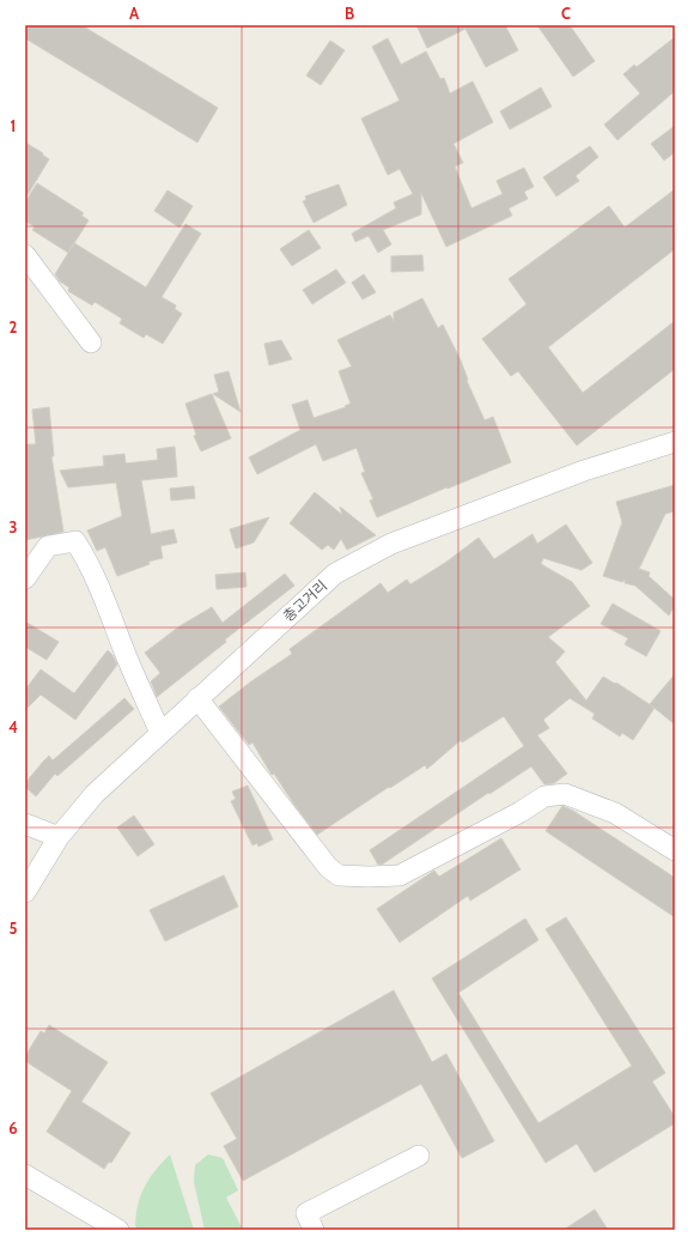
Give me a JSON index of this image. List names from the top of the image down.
{
  "streets": {
    "street": ["총고거리"]
  },
  "grid": {
    "columns": ["A", "B", "C"],
    "rows": [
      "1",
      "2",
      "3",
      "4",
      "5",
      "6"
    ]
  }
}
